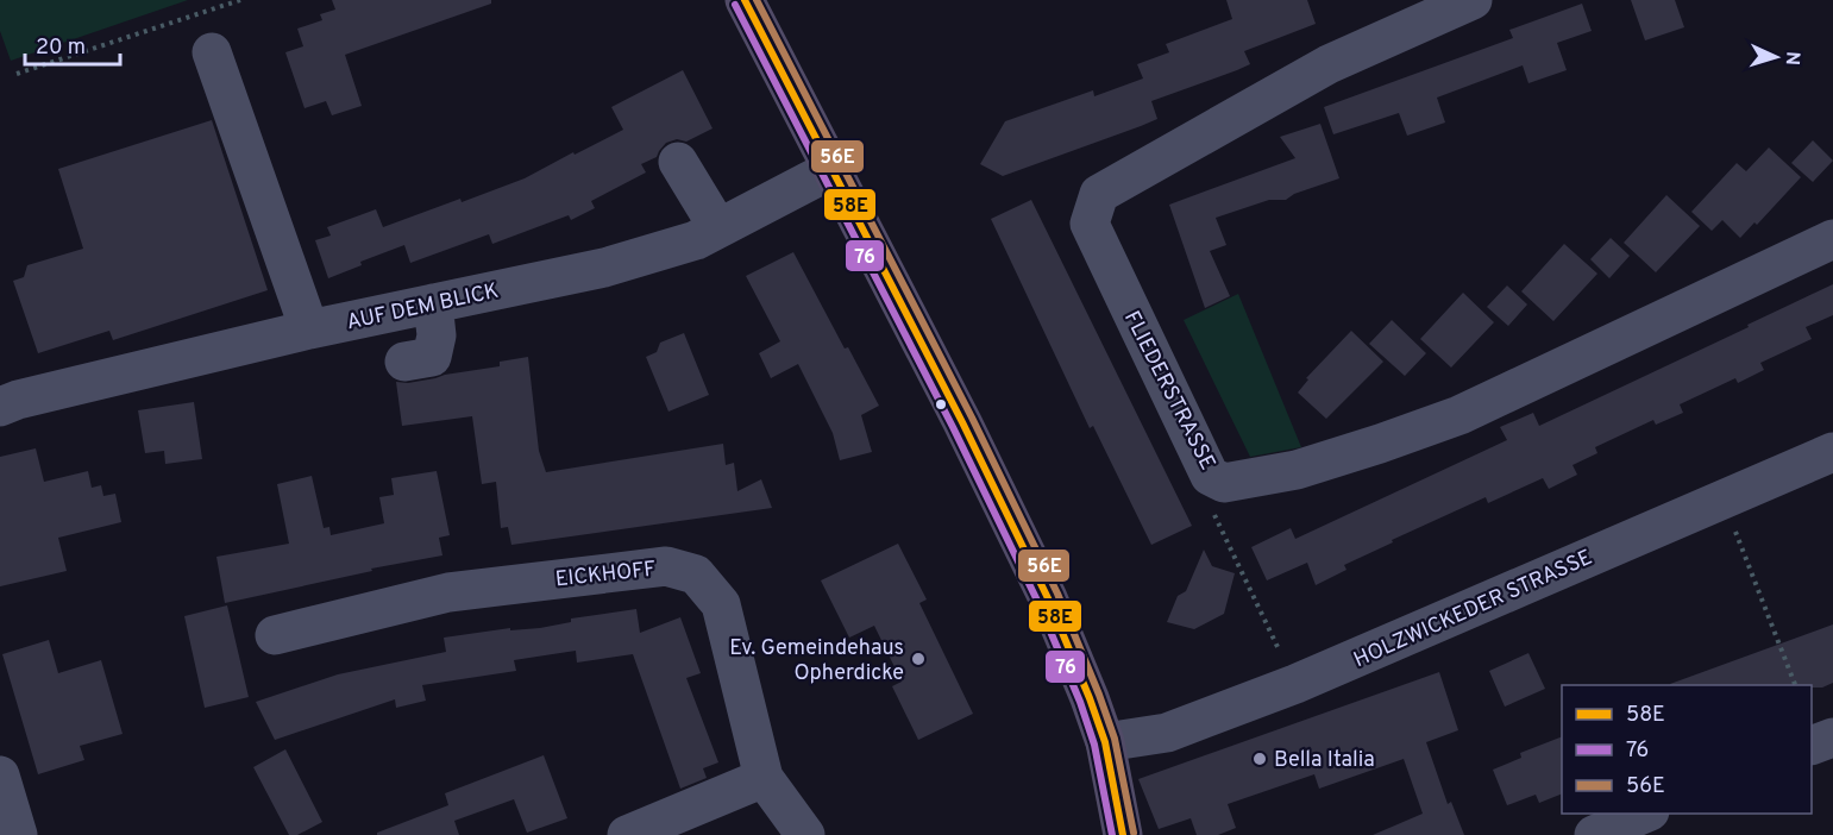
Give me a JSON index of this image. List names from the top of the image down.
{
  "streets": {
    "street": [
      "AUF DEM BLICK",
      "FLIEDERSTRASSE",
      "EICKHOFF",
      "HOLZWICKEDER STRASSE"
    ]
  },
  "places": ["Ev. Gemeindehaus Opherdicke", "Bella Italia"],
  "lines": ["transit line 58E", "transit line 56E", "transit line 76"],
  "legend": ["58E", "76", "56E"],
  "scale_bar": "20 m",
  "north": "right"
}
